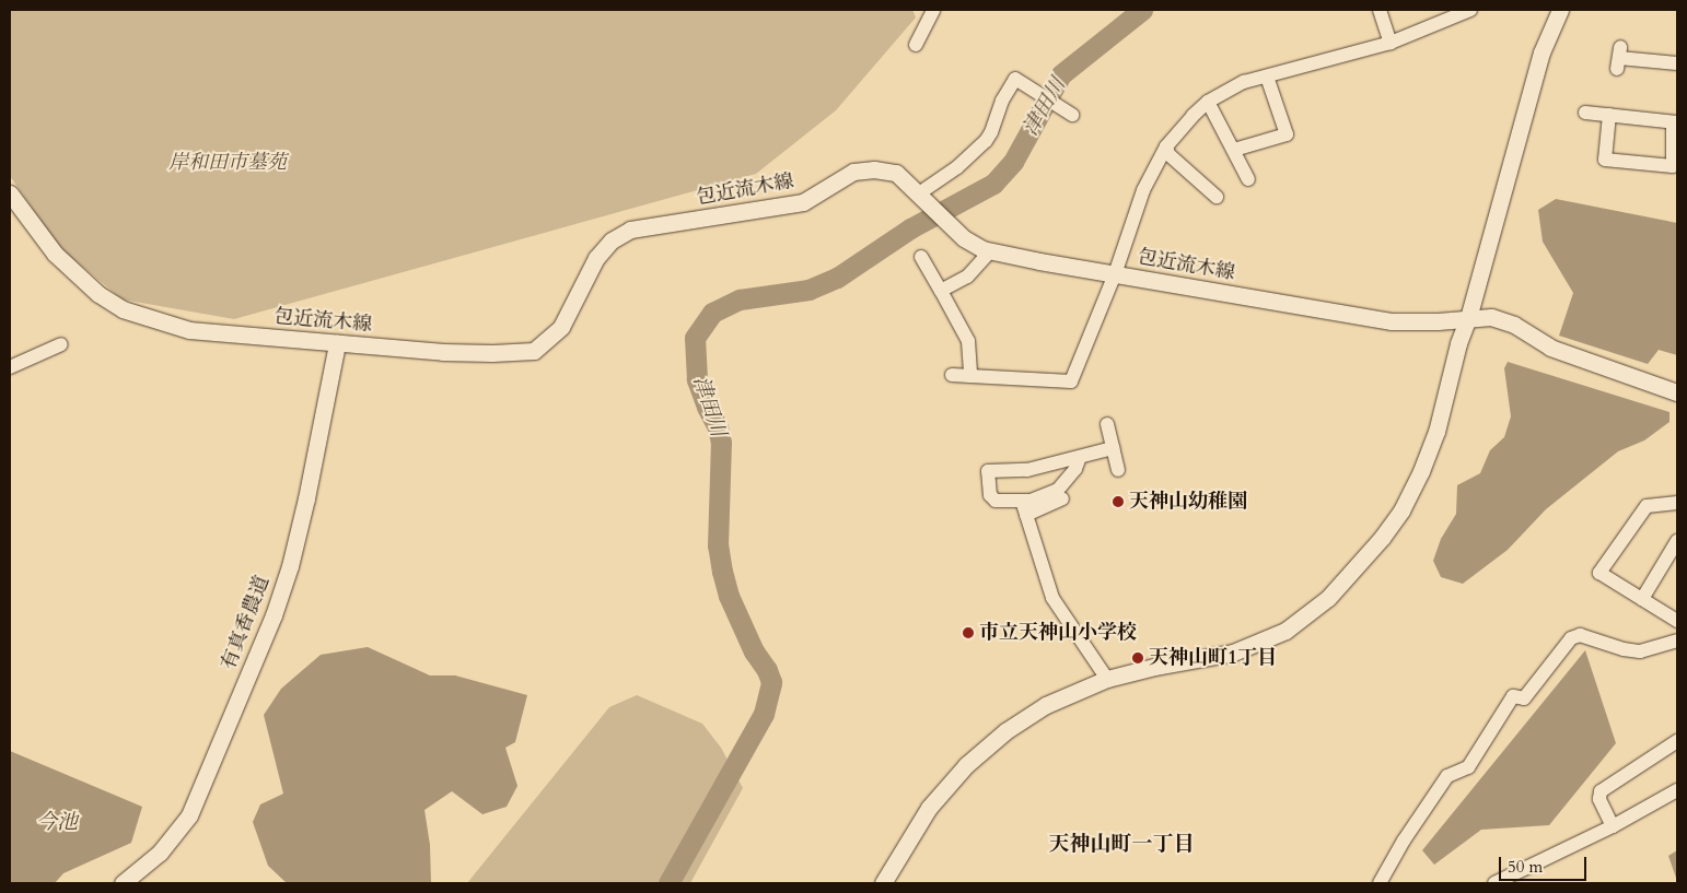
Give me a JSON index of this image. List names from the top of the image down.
{
  "streets": {
    "street": ["包近流木線", "有真香農道"]
  },
  "crossings": [
    ["包近流木線", "有真香農道"]
  ],
  "districts": ["天神山町一丁目"],
  "water": ["津田川", "今池"],
  "parks": ["岸和田市墓苑"],
  "places": ["天神山幼稚園", "市立天神山小学校", "天神山町1丁目"],
  "scale_bar": "50 m"
}
